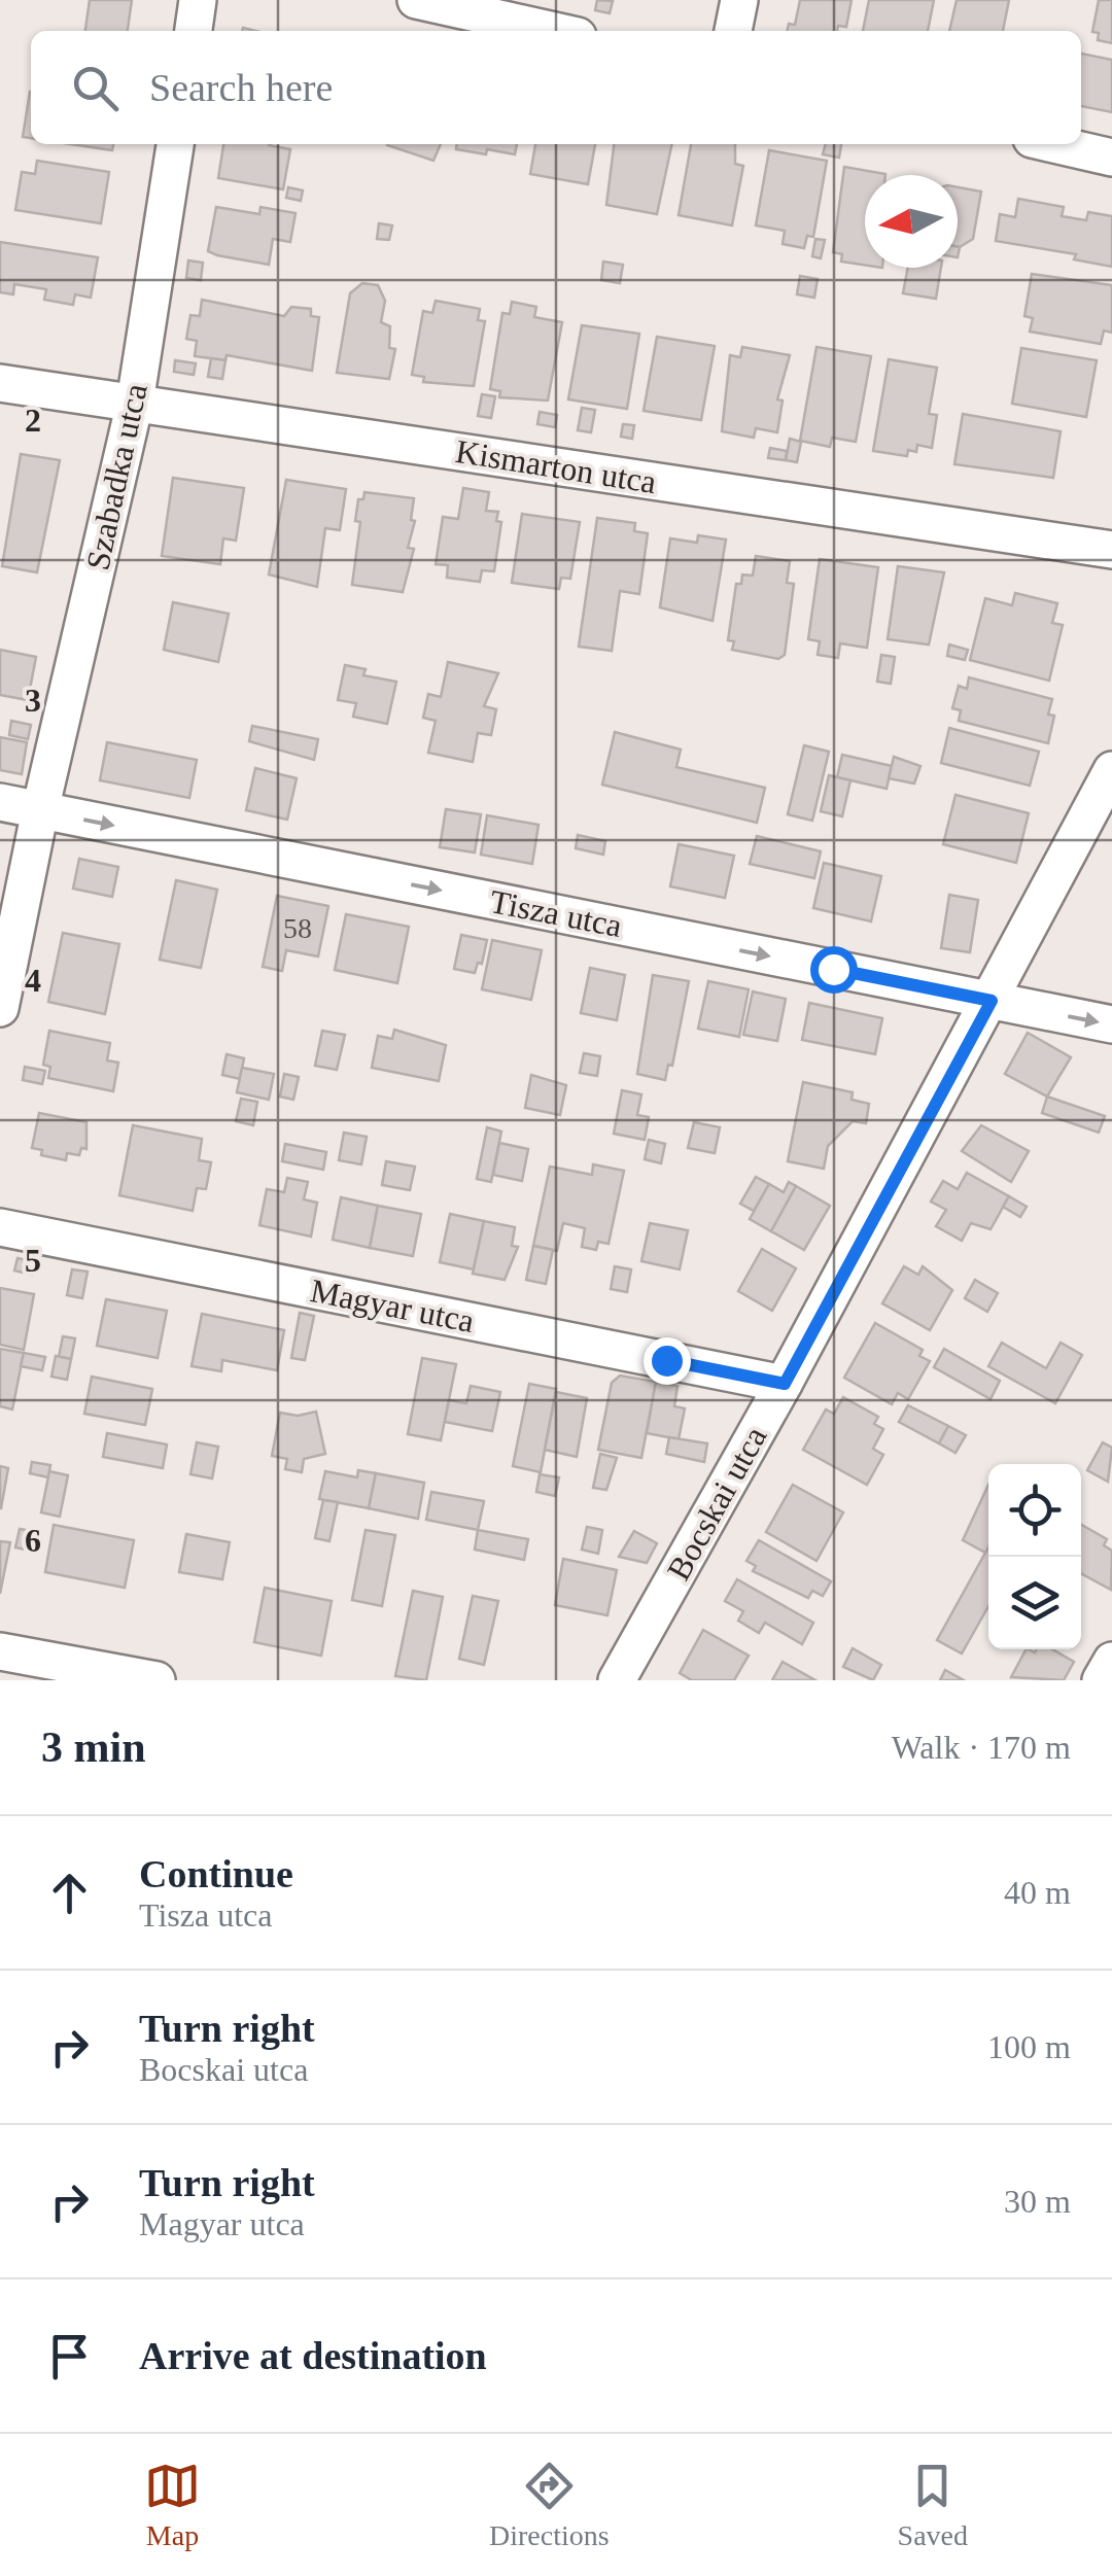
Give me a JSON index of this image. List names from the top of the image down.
{
  "streets": {
    "street": [
      "Kismarton utca",
      "Szabadka utca",
      "Tisza utca",
      "Magyar utca",
      "Bocskai utca"
    ]
  },
  "crossings": [
    ["Kismarton utca", "Szabadka utca"],
    ["Szabadka utca", "Tisza utca"],
    ["Tisza utca", "Bocskai utca"],
    ["Magyar utca", "Bocskai utca"]
  ],
  "one_way": ["Tisza utca"],
  "house_numbers": ["58"],
  "north": "left",
  "page": {
    "search": "Search here",
    "heading": ["3 min", "Walk · 170 m"],
    "list": [
      ["Continue", "Tisza utca", "40 m"],
      ["Turn right", "Bocskai utca", "100 m"],
      ["Turn right", "Magyar utca", "30 m"],
      "Arrive at destination"
    ],
    "nav": ["Map", "Directions", "Saved"]
  },
  "grid": {
    "rows": [
      "2",
      "3",
      "4",
      "5",
      "6"
    ]
  }
}
